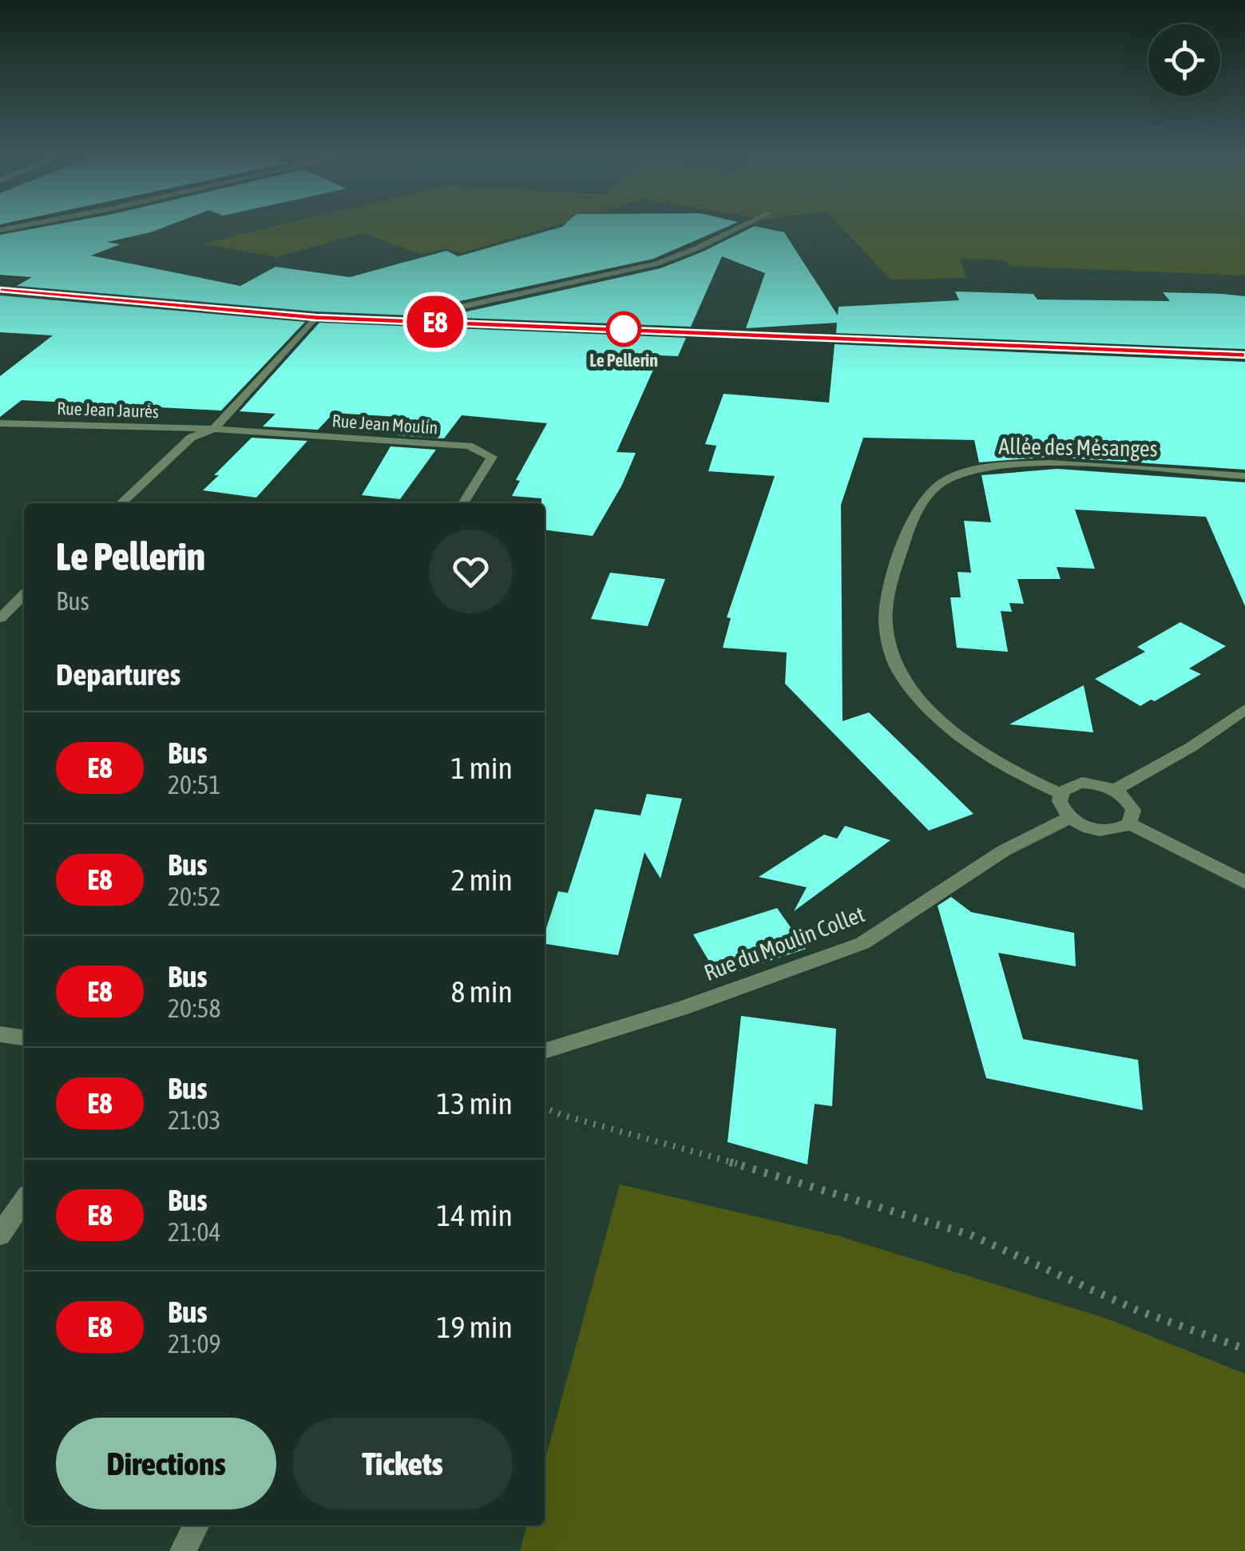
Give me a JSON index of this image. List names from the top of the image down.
{
  "streets": {
    "street": [
      "Rue Jean Jaurès",
      "Rue Jean Moulin",
      "Allée des Mésanges",
      "Rue du Moulin Collet"
    ]
  },
  "crossings": [
    ["Rue Jean Jaurès", "Rue Jean Moulin"]
  ],
  "places": ["Le Pellerin"],
  "lines": ["bus line E8"],
  "page": {
    "on_map": "E8",
    "heading": [
      ["Le Pellerin", "Bus"],
      "Departures"
    ],
    "list": [
      {
        "mark": "E8",
        "name": "Bus",
        "note": "20:51",
        "value": "1 min"
      },
      {
        "mark": "E8",
        "name": "Bus",
        "note": "20:52",
        "value": "2 min"
      },
      {
        "mark": "E8",
        "name": "Bus",
        "note": "20:58",
        "value": "8 min"
      },
      {
        "mark": "E8",
        "name": "Bus",
        "note": "21:03",
        "value": "13 min"
      },
      {
        "mark": "E8",
        "name": "Bus",
        "note": "21:04",
        "value": "14 min"
      },
      {
        "mark": "E8",
        "name": "Bus",
        "note": "21:09",
        "value": "19 min"
      }
    ],
    "buttons": ["Directions", "Tickets"]
  }
}
